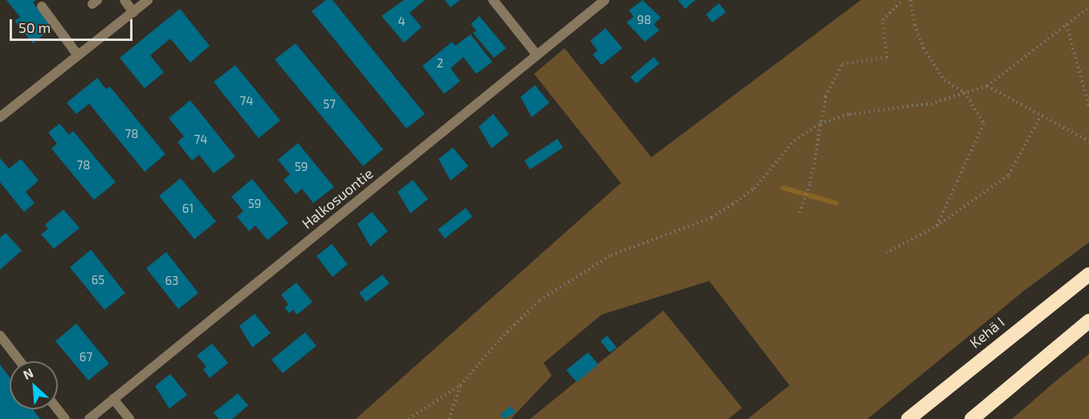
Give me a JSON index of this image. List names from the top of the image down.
{
  "streets": {
    "highway": ["Kehä I"],
    "street": ["Halkosuontie"]
  },
  "house_numbers": [
    "98",
    "4",
    "2",
    "74",
    "57",
    "78",
    "74",
    "78",
    "59",
    "59",
    "61",
    "65",
    "63",
    "67"
  ],
  "scale_bar": "50 m",
  "north": "top left"
}
